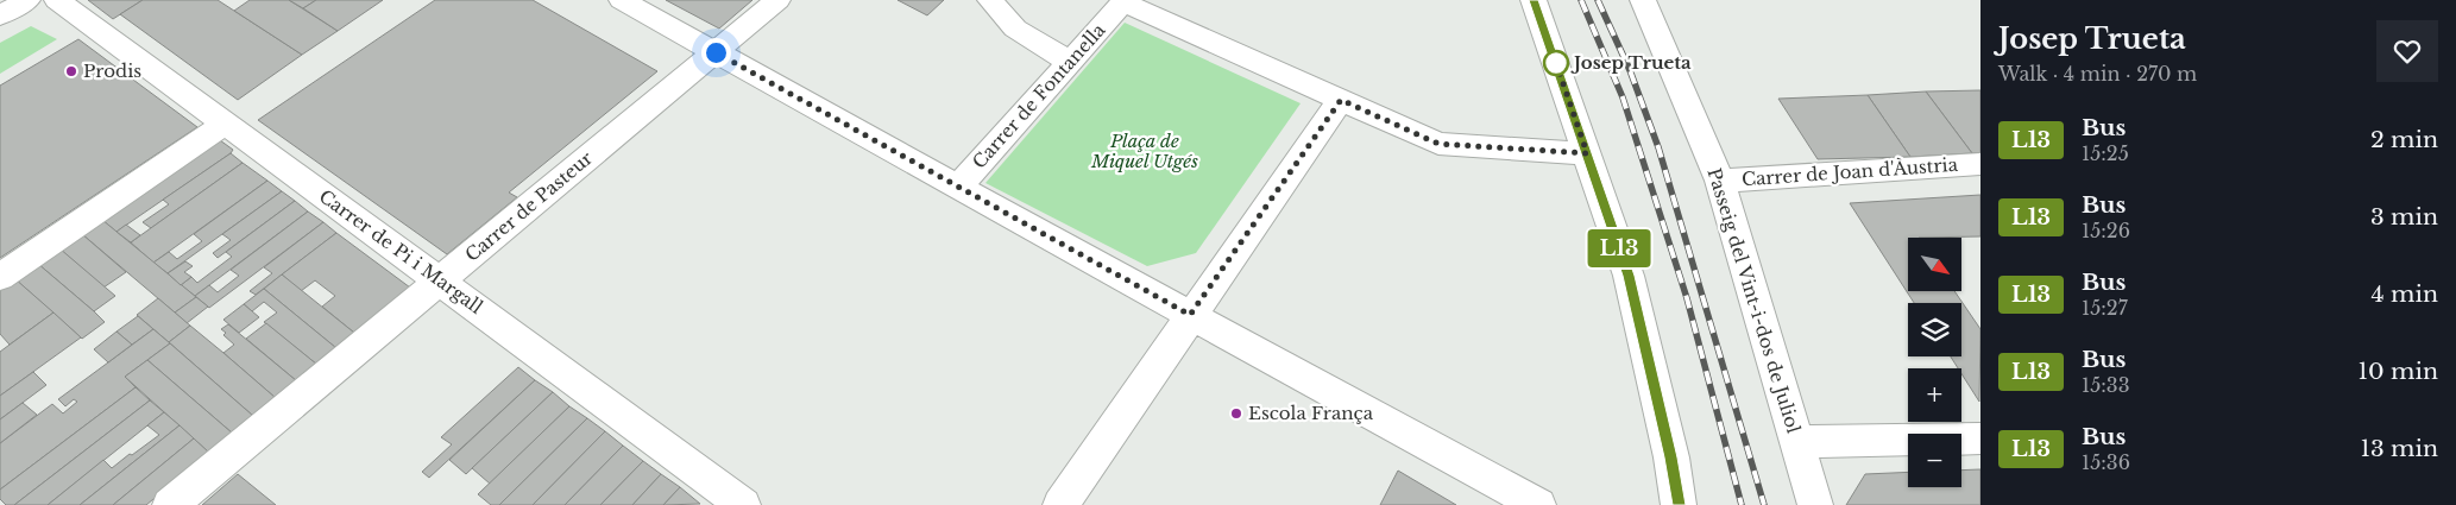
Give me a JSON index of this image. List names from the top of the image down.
{
  "streets": {
    "street": [
      "Carrer de Fontanella",
      "Carrer de Joan d'Àustria",
      "Carrer de Pasteur",
      "Carrer de Pi i Margall",
      "Passeig del Vint-i-dos de Juliol"
    ]
  },
  "crossings": [
    ["Carrer de Joan d'Àustria", "Passeig del Vint-i-dos de Juliol"],
    ["Carrer de Pasteur", "Carrer de Pi i Margall"]
  ],
  "parks": ["Plaça de Miquel Utgés"],
  "places": ["Josep Trueta", "Prodis", "Escola França"],
  "lines": ["bus line L13"],
  "north": "bottom right",
  "page": {
    "on_map": "L13",
    "heading": ["Josep Trueta", "Walk · 4 min · 270 m"],
    "list": [
      {
        "mark": "L13",
        "name": "Bus",
        "note": "15:25",
        "value": "2 min"
      },
      {
        "mark": "L13",
        "name": "Bus",
        "note": "15:26",
        "value": "3 min"
      },
      {
        "mark": "L13",
        "name": "Bus",
        "note": "15:27",
        "value": "4 min"
      },
      {
        "mark": "L13",
        "name": "Bus",
        "note": "15:33",
        "value": "10 min"
      },
      {
        "mark": "L13",
        "name": "Bus",
        "note": "15:36",
        "value": "13 min"
      }
    ],
    "map_buttons": ["+", "−"]
  }
}
